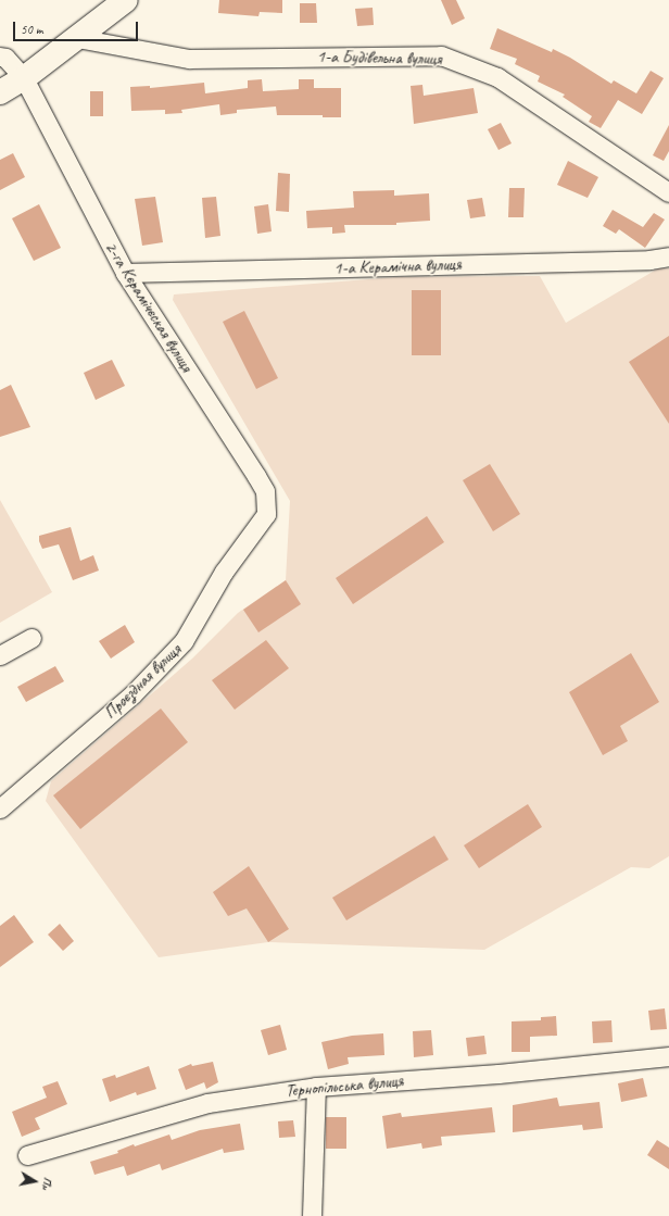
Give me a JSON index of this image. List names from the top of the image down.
{
  "streets": {
    "street": [
      "1-а Будівельна вулиця",
      "1-а Керамічна вулиця",
      "2-га Кєрамічєская вулиця",
      "Проєздная вулиця",
      "Тернопільська вулиця"
    ]
  },
  "crossings": [
    ["1-а Керамічна вулиця", "2-га Кєрамічєская вулиця"],
    ["2-га Кєрамічєская вулиця", "Проєздная вулиця"]
  ],
  "scale_bar": "50 m",
  "north": "right"
}
